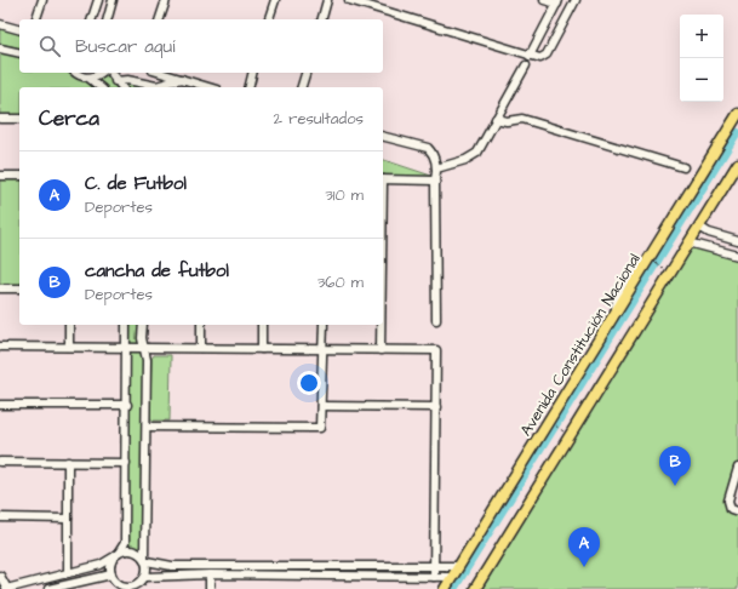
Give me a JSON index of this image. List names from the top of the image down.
{
  "streets": {
    "main road": ["Avenida Constitución Nacional"]
  },
  "page": {
    "map_buttons": ["+", "−"],
    "search": "Buscar aquí",
    "heading": ["Cerca", "2 resultados"],
    "list": [
      {
        "mark": "A",
        "name": "C. de Futbol",
        "note": "Deportes",
        "value": "310 m"
      },
      {
        "mark": "B",
        "name": "cancha de futbol",
        "note": "Deportes",
        "value": "360 m"
      }
    ],
    "pins": ["B", "A"]
  }
}
